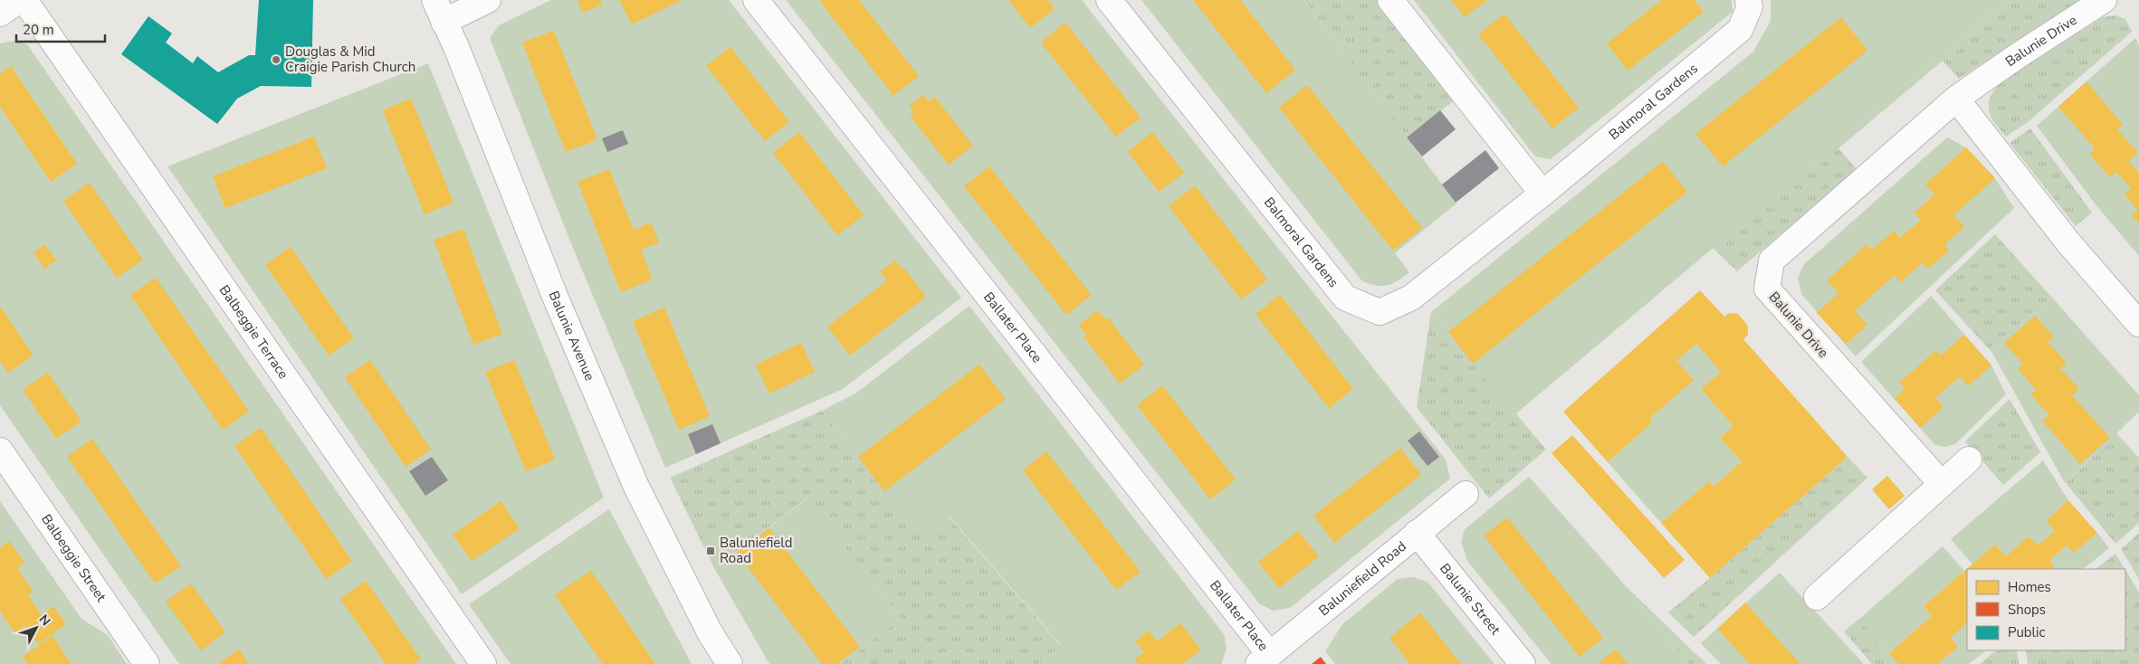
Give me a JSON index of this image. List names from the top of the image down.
{
  "streets": {
    "street": [
      "Balunie Drive",
      "Balmoral Gardens",
      "Ballater Place",
      "Balbeggie Terrace",
      "Balunie Avenue",
      "Balbeggie Street",
      "Baluniefield Road",
      "Balunie Street"
    ]
  },
  "crossings": [
    ["Ballater Place", "Baluniefield Road"],
    ["Baluniefield Road", "Balunie Street"]
  ],
  "places": {
    "other": ["Douglas & Mid Craigie Parish Church"],
    "transit": ["Baluniefield Road"]
  },
  "legend": ["Homes", "Shops", "Public"],
  "scale_bar": "20 m",
  "north": "top right"
}
